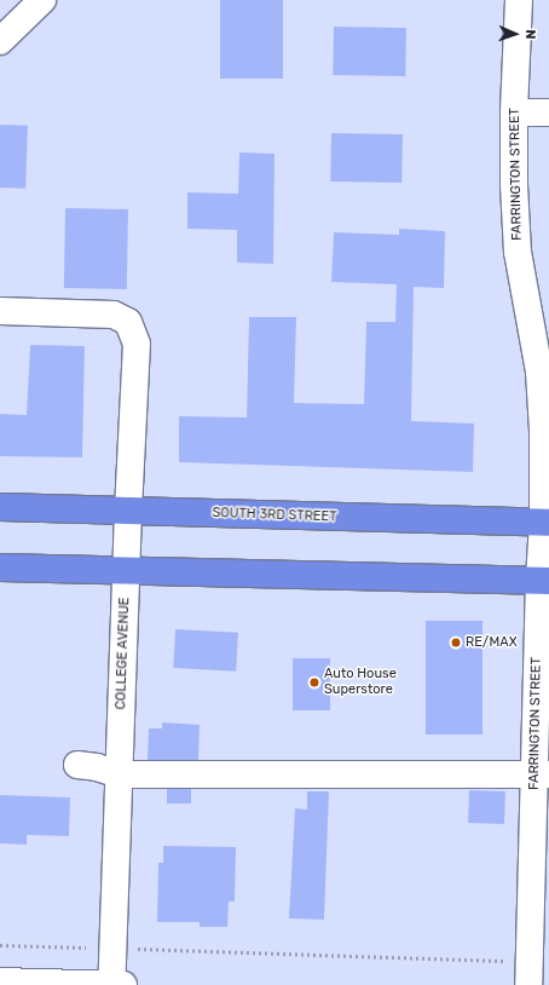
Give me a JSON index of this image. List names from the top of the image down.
{
  "streets": {
    "highway": ["SOUTH 3RD STREET"],
    "street": ["FARRINGTON STREET", "COLLEGE AVENUE"]
  },
  "crossings": [
    ["FARRINGTON STREET", "SOUTH 3RD STREET"],
    ["SOUTH 3RD STREET", "COLLEGE AVENUE"]
  ],
  "places": ["RE/MAX", "Auto House Superstore"],
  "north": "right"
}
